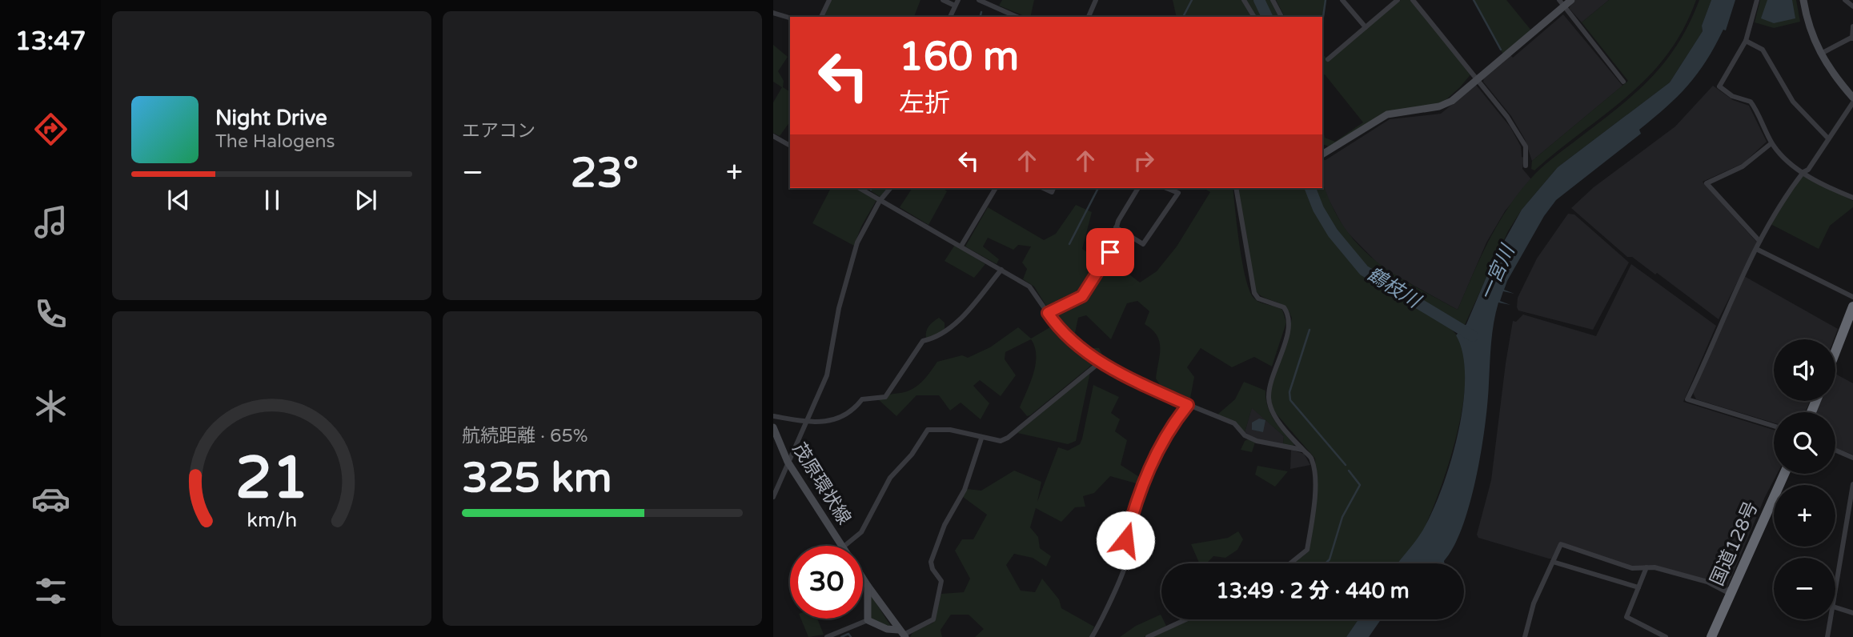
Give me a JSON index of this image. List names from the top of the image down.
{
  "streets": {
    "highway": ["国道128号"],
    "street": ["茂原環状線"]
  },
  "water": ["一宮川", "鶴枝川"],
  "page": {
    "tabs": "13:47",
    "tile": [
      "エアコン",
      ["航続距離 · 65%", "325 km"]
    ],
    "turn": ["160 m", "左折"],
    "song": ["Night Drive", "The Halogens"],
    "heat": ["−", "23°", "+"],
    "map_buttons": ["+", "−"],
    "limit": "30",
    "trip": "13:49 · 2 分 · 440 m",
    "gauge": ["21", "km/h"]
  }
}
